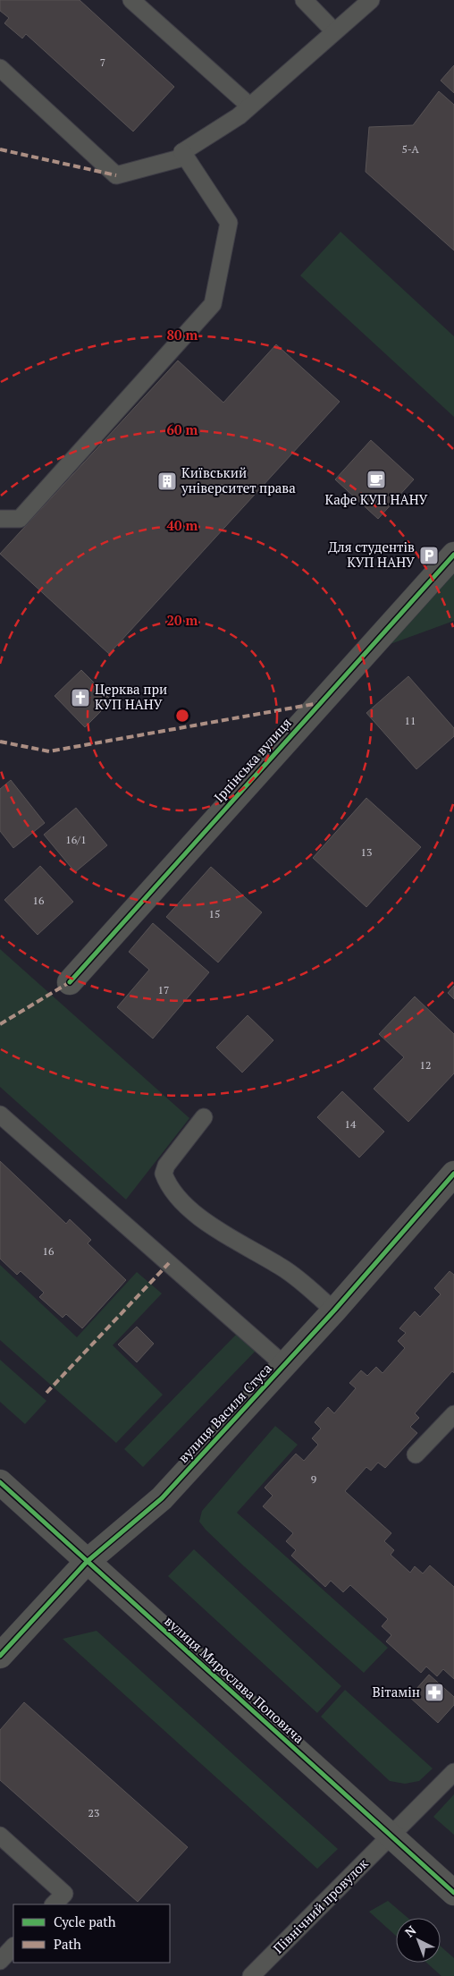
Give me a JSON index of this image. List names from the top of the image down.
{
  "streets": {
    "street": ["Ірпінська вулиця", "вулиця Василя Стуса", "вулиця Мирослава Поповича"],
    "lane": ["Північний провулок"]
  },
  "crossings": [
    ["вулиця Василя Стуса", "вулиця Мирослава Поповича"],
    ["вулиця Мирослава Поповича", "Північний провулок"]
  ],
  "places": {
    "cafe": ["Кафе КУП НАНУ"],
    "building": ["Київський університет права"],
    "parking": ["Для студентів КУП НАНУ"],
    "church": ["Церква при КУП НАНУ"],
    "pharmacy": ["Вітамін"]
  },
  "house_numbers": [
    "7",
    "5-А",
    "11",
    "16/1",
    "13",
    "16",
    "15",
    "17",
    "12",
    "14",
    "16",
    "9",
    "23"
  ],
  "legend": ["Cycle path", "Path"],
  "north": "top left",
  "rings": [
    "80 m",
    "60 m",
    "40 m",
    "20 m"
  ]
}
